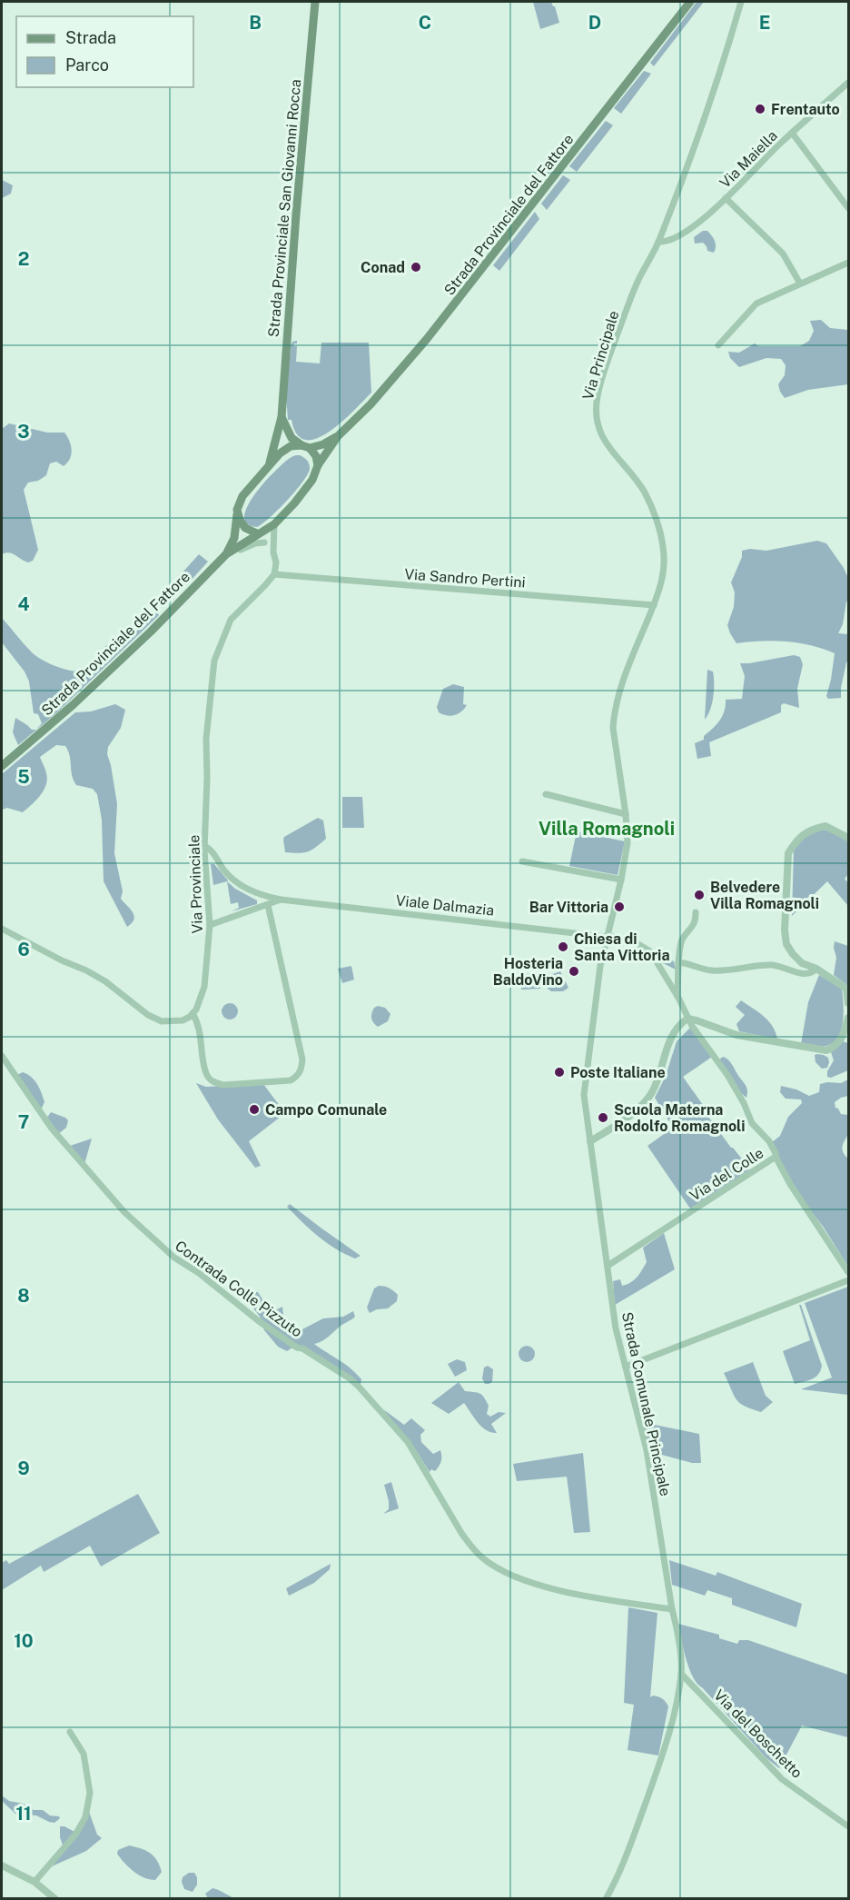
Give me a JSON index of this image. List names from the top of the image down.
{
  "streets": {
    "main road": ["Strada Provinciale San Giovanni Rocca", "Strada Provinciale del Fattore"],
    "street": [
      "Via Maiella",
      "Via Principale",
      "Via Sandro Pertini",
      "Via Provinciale",
      "Viale Dalmazia",
      "Via del Colle",
      "Contrada Colle Pizzuto",
      "Strada Comunale Principale",
      "Via del Boschetto"
    ]
  },
  "crossings": [
    ["Via Maiella", "Via Principale"],
    ["Strada Provinciale San Giovanni Rocca", "Strada Provinciale del Fattore"],
    ["Via Principale", "Via Sandro Pertini"],
    ["Via Principale", "Viale Dalmazia"],
    ["Via Principale", "Strada Comunale Principale"],
    ["Via Sandro Pertini", "Via Provinciale"],
    ["Via Provinciale", "Viale Dalmazia"],
    ["Viale Dalmazia", "Via del Colle"],
    ["Viale Dalmazia", "Strada Comunale Principale"],
    ["Via del Colle", "Strada Comunale Principale"],
    ["Contrada Colle Pizzuto", "Strada Comunale Principale"],
    ["Strada Comunale Principale", "Via del Boschetto"]
  ],
  "districts": ["Villa Romagnoli"],
  "places": [
    "Frentauto",
    "Conad",
    "Belvedere Villa Romagnoli",
    "Bar Vittoria",
    "Chiesa di Santa Vittoria",
    "Hosteria BaldoVino",
    "Poste Italiane",
    "Campo Comunale",
    "Scuola Materna Rodolfo Romagnoli"
  ],
  "legend": ["Strada", "Parco"],
  "grid": {
    "columns": [
      "B",
      "C",
      "D",
      "E"
    ],
    "rows": [
      "2",
      "3",
      "4",
      "5",
      "6",
      "7",
      "8",
      "9",
      "10",
      "11"
    ]
  }
}
